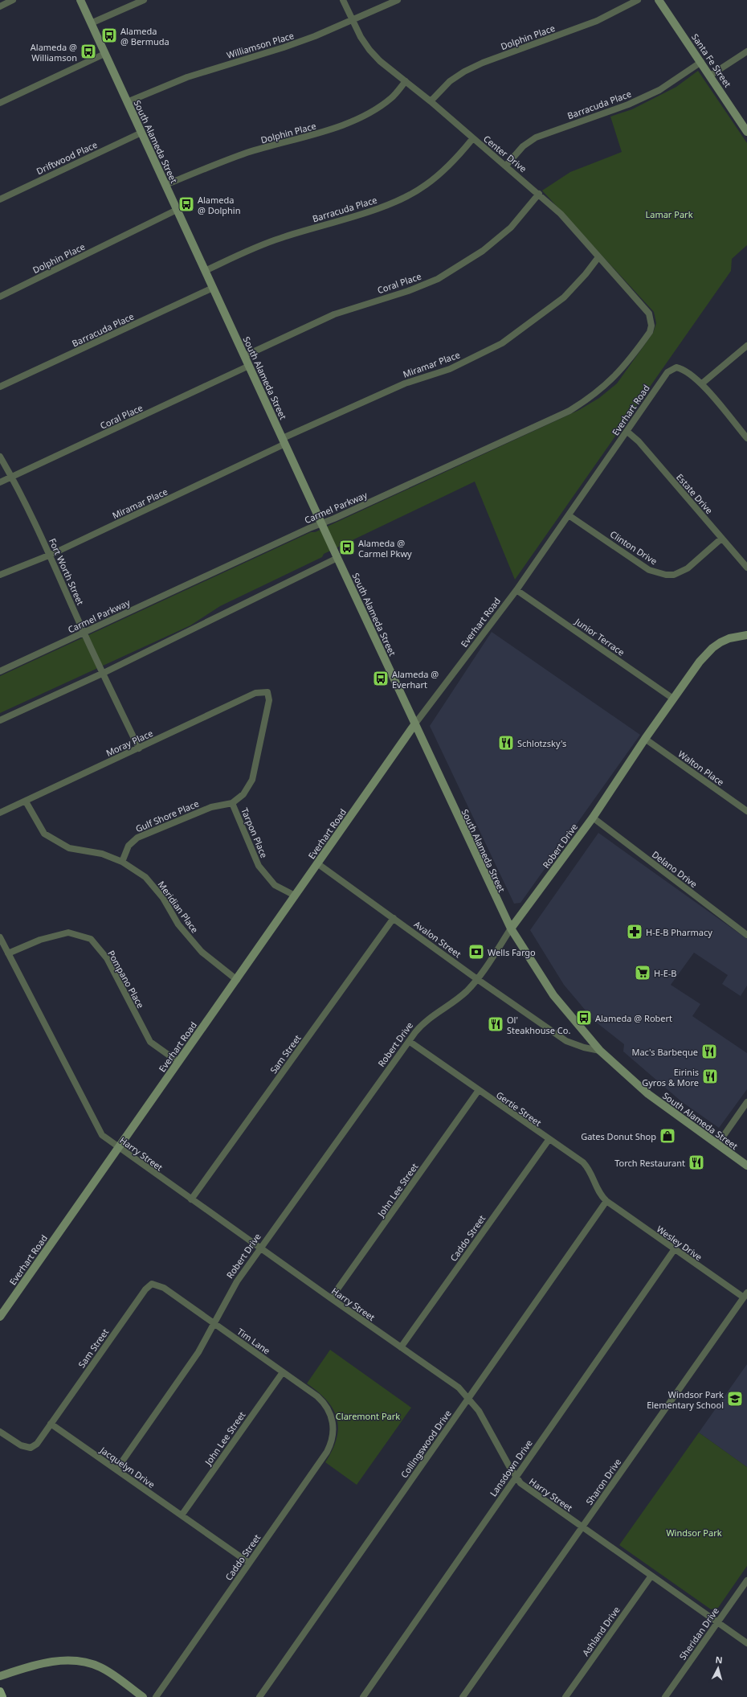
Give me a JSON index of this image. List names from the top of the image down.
{
  "streets": {
    "main road": [
      "Santa Fe Street",
      "South Alameda Street",
      "Everhart Road",
      "Robert Drive"
    ],
    "street": [
      "Dolphin Place",
      "Williamson Place",
      "Barracuda Place",
      "Center Drive",
      "Driftwood Place",
      "Coral Place",
      "Miramar Place",
      "Estate Drive",
      "Carmel Parkway",
      "Clinton Drive",
      "Fort Worth Street",
      "Junior Terrace",
      "Moray Place",
      "Walton Place",
      "Gulf Shore Place",
      "Tarpon Place",
      "Delano Drive",
      "Meridian Place",
      "Avalon Street",
      "Pompano Place",
      "Sam Street",
      "Gertie Street",
      "Harry Street",
      "John Lee Street",
      "Caddo Street",
      "Wesley Drive",
      "Tim Lane",
      "Collingswood Drive",
      "Jacquelyn Drive",
      "Lansdown Drive",
      "Sharon Drive",
      "Ashland Drive",
      "Sheridan Drive"
    ]
  },
  "crossings": [
    ["Dolphin Place", "South Alameda Street"],
    ["Dolphin Place", "Center Drive"],
    ["Williamson Place", "South Alameda Street"],
    ["Williamson Place", "Center Drive"],
    ["Santa Fe Street", "Barracuda Place"],
    ["Barracuda Place", "South Alameda Street"],
    ["Barracuda Place", "Center Drive"],
    ["South Alameda Street", "Driftwood Place"],
    ["South Alameda Street", "Coral Place"],
    ["South Alameda Street", "Miramar Place"],
    ["South Alameda Street", "Everhart Road"],
    ["South Alameda Street", "Carmel Parkway"],
    ["South Alameda Street", "Robert Drive"],
    ["South Alameda Street", "Avalon Street"],
    ["Center Drive", "Coral Place"],
    ["Center Drive", "Miramar Place"],
    ["Center Drive", "Carmel Parkway"],
    ["Coral Place", "Fort Worth Street"],
    ["Miramar Place", "Fort Worth Street"],
    ["Everhart Road", "Estate Drive"],
    ["Everhart Road", "Clinton Drive"],
    ["Everhart Road", "Junior Terrace"],
    ["Everhart Road", "Tarpon Place"],
    ["Everhart Road", "Meridian Place"],
    ["Everhart Road", "Avalon Street"],
    ["Everhart Road", "Pompano Place"],
    ["Everhart Road", "Harry Street"],
    ["Estate Drive", "Clinton Drive"],
    ["Carmel Parkway", "Fort Worth Street"],
    ["Fort Worth Street", "Moray Place"],
    ["Junior Terrace", "Robert Drive"],
    ["Moray Place", "Tarpon Place"],
    ["Moray Place", "Meridian Place"],
    ["Walton Place", "Robert Drive"],
    ["Gulf Shore Place", "Tarpon Place"],
    ["Gulf Shore Place", "Meridian Place"],
    ["Robert Drive", "Delano Drive"],
    ["Robert Drive", "Avalon Street"],
    ["Robert Drive", "Gertie Street"],
    ["Robert Drive", "Harry Street"],
    ["Robert Drive", "Tim Lane"],
    ["Robert Drive", "Jacquelyn Drive"],
    ["Avalon Street", "Sam Street"],
    ["Pompano Place", "Harry Street"],
    ["Sam Street", "Harry Street"],
    ["Sam Street", "Tim Lane"],
    ["Sam Street", "Jacquelyn Drive"],
    ["Gertie Street", "John Lee Street"],
    ["Gertie Street", "Caddo Street"],
    ["Gertie Street", "Wesley Drive"],
    ["Gertie Street", "Collingswood Drive"],
    ["Harry Street", "John Lee Street"],
    ["Harry Street", "Caddo Street"],
    ["Harry Street", "Collingswood Drive"],
    ["Harry Street", "Lansdown Drive"],
    ["Harry Street", "Sharon Drive"],
    ["Harry Street", "Ashland Drive"],
    ["Harry Street", "Sheridan Drive"],
    ["John Lee Street", "Tim Lane"],
    ["John Lee Street", "Jacquelyn Drive"],
    ["Caddo Street", "Tim Lane"],
    ["Caddo Street", "Jacquelyn Drive"],
    ["Wesley Drive", "Collingswood Drive"],
    ["Wesley Drive", "Lansdown Drive"],
    ["Wesley Drive", "Sharon Drive"]
  ],
  "parks": ["Lamar Park", "Claremont Park", "Windsor Park"],
  "places": {
    "bus stop": [
      "Alameda @ Bermuda",
      "Alameda @ Williamson",
      "Alameda @ Dolphin",
      "Alameda @ Carmel Pkwy",
      "Alameda @ Everhart",
      "Alameda @ Robert"
    ],
    "restaurant": [
      "Schlotzsky's",
      "Ol' Steakhouse Co.",
      "Mac's Barbeque",
      "Eirinis Gyros & More",
      "Torch Restaurant"
    ],
    "pharmacy": ["H-E-B Pharmacy"],
    "bank": ["Wells Fargo"],
    "supermarket": ["H-E-B"],
    "shop": ["Gates Donut Shop"],
    "school or university": ["Windsor Park Elementary School"]
  },
  "north": "top"
}
